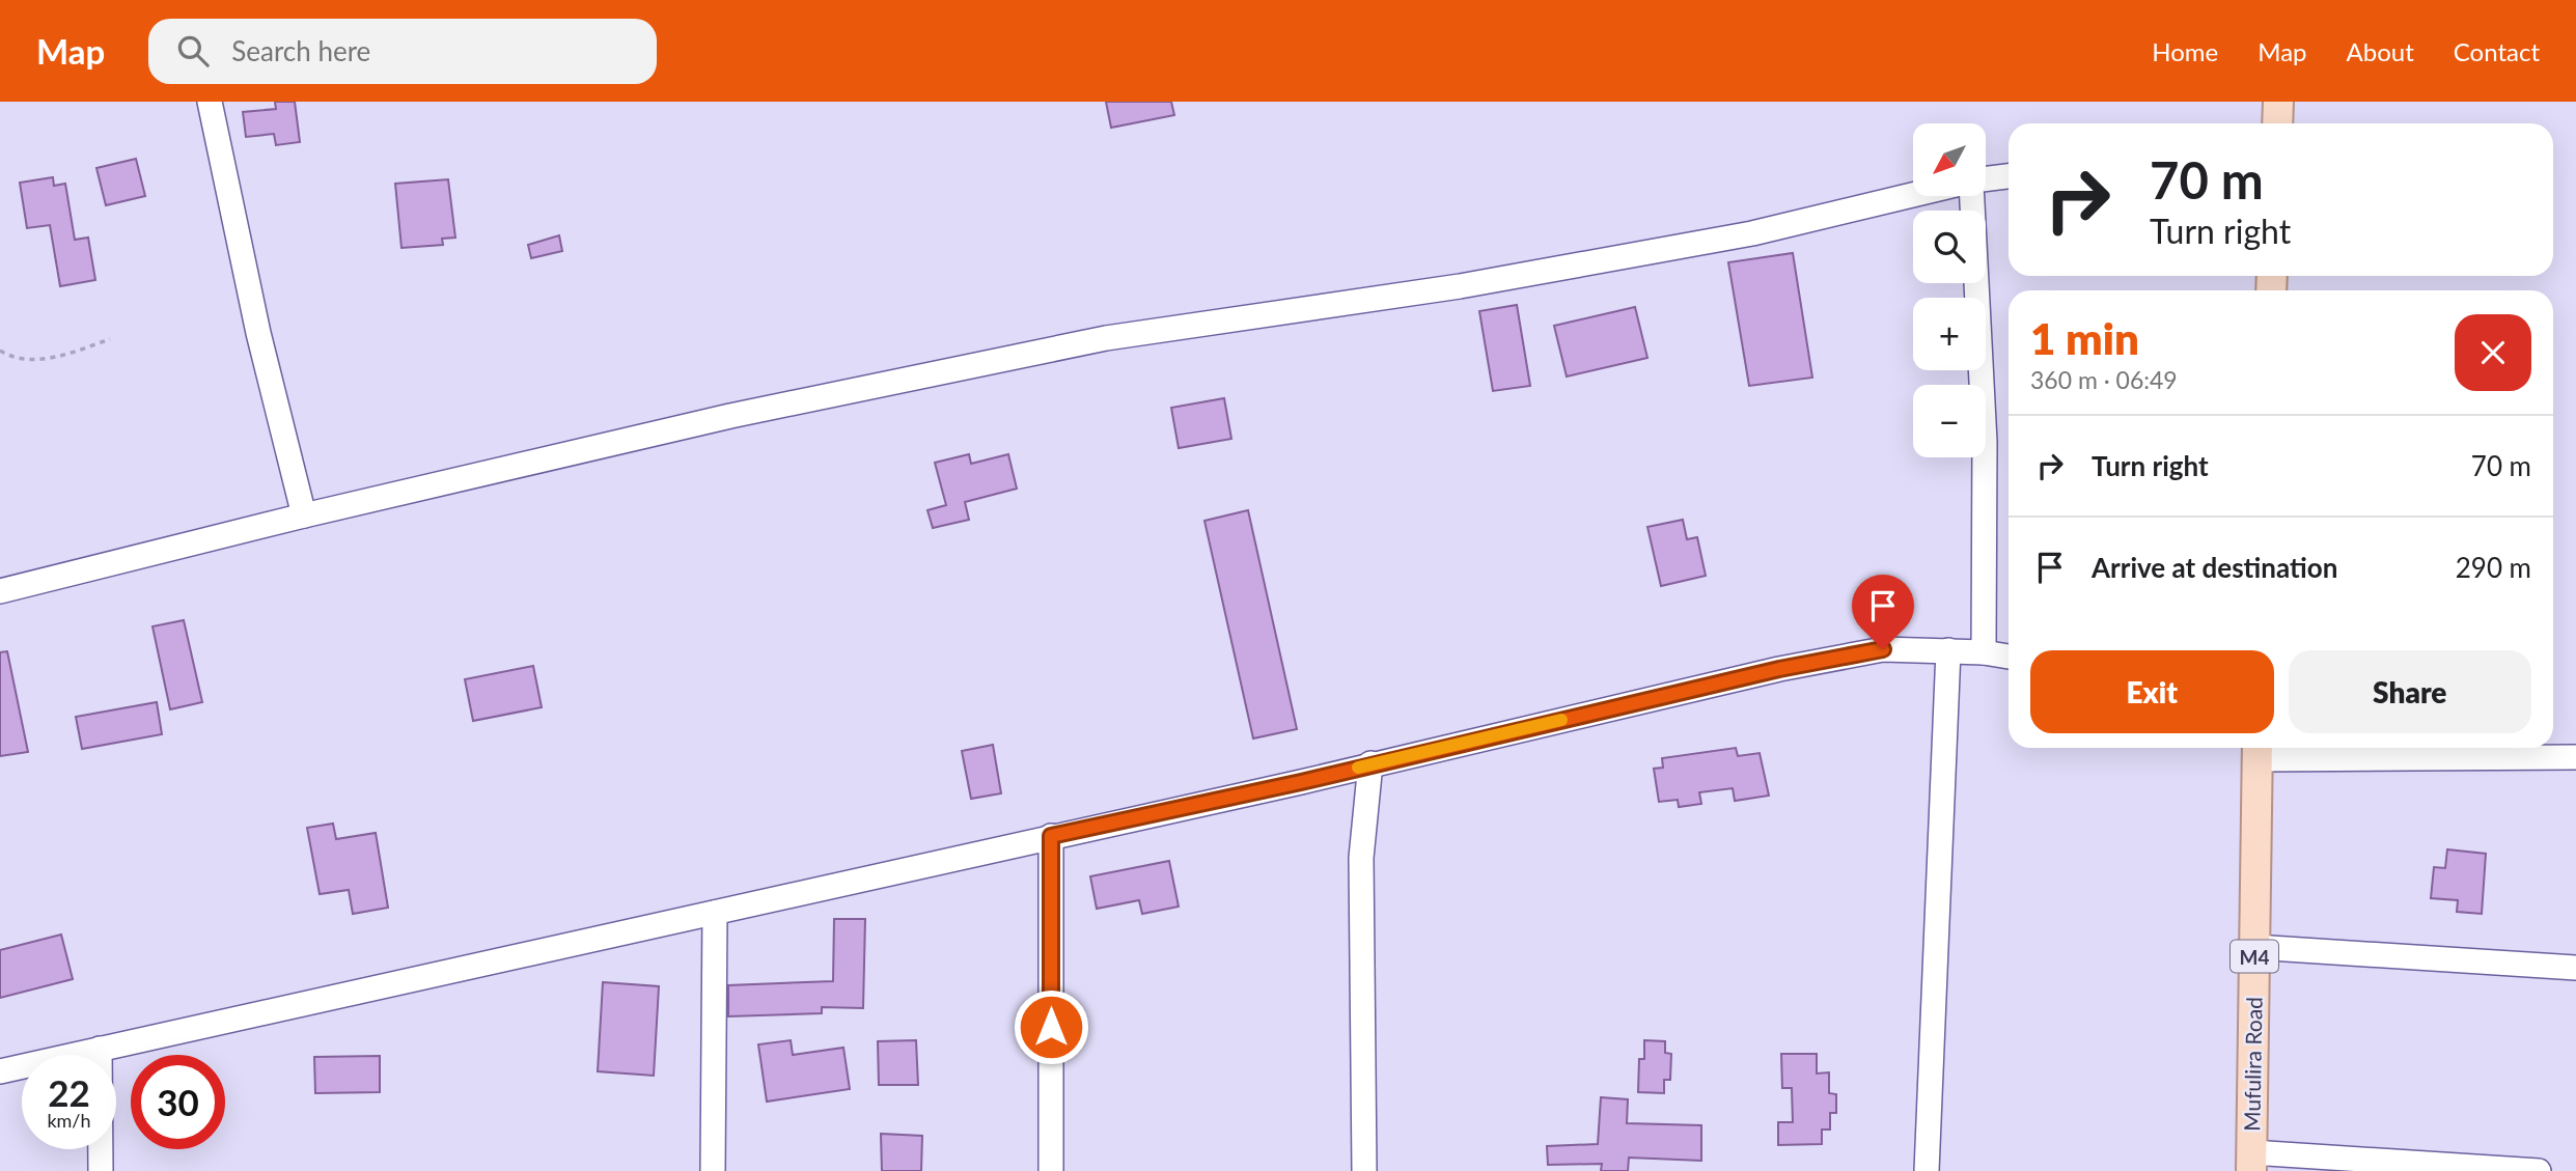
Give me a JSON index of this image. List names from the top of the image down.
{
  "streets": {
    "main road": ["M4", "Mufulira Road"]
  },
  "north": "bottom left",
  "page": {
    "header": "Map",
    "search": "Search here",
    "nav": [
      "Home",
      "Map",
      "About",
      "Contact"
    ],
    "map_buttons": ["+", "−"],
    "turn": ["70 m", "Turn right"],
    "heading": ["1 min", "360 m · 06:49"],
    "list": [
      {
        "name": "Turn right",
        "value": "70 m"
      },
      {
        "name": "Arrive at destination",
        "value": "290 m"
      }
    ],
    "buttons": ["Exit", "Share"],
    "speed": "22 km/h",
    "limit": "30"
  }
}
